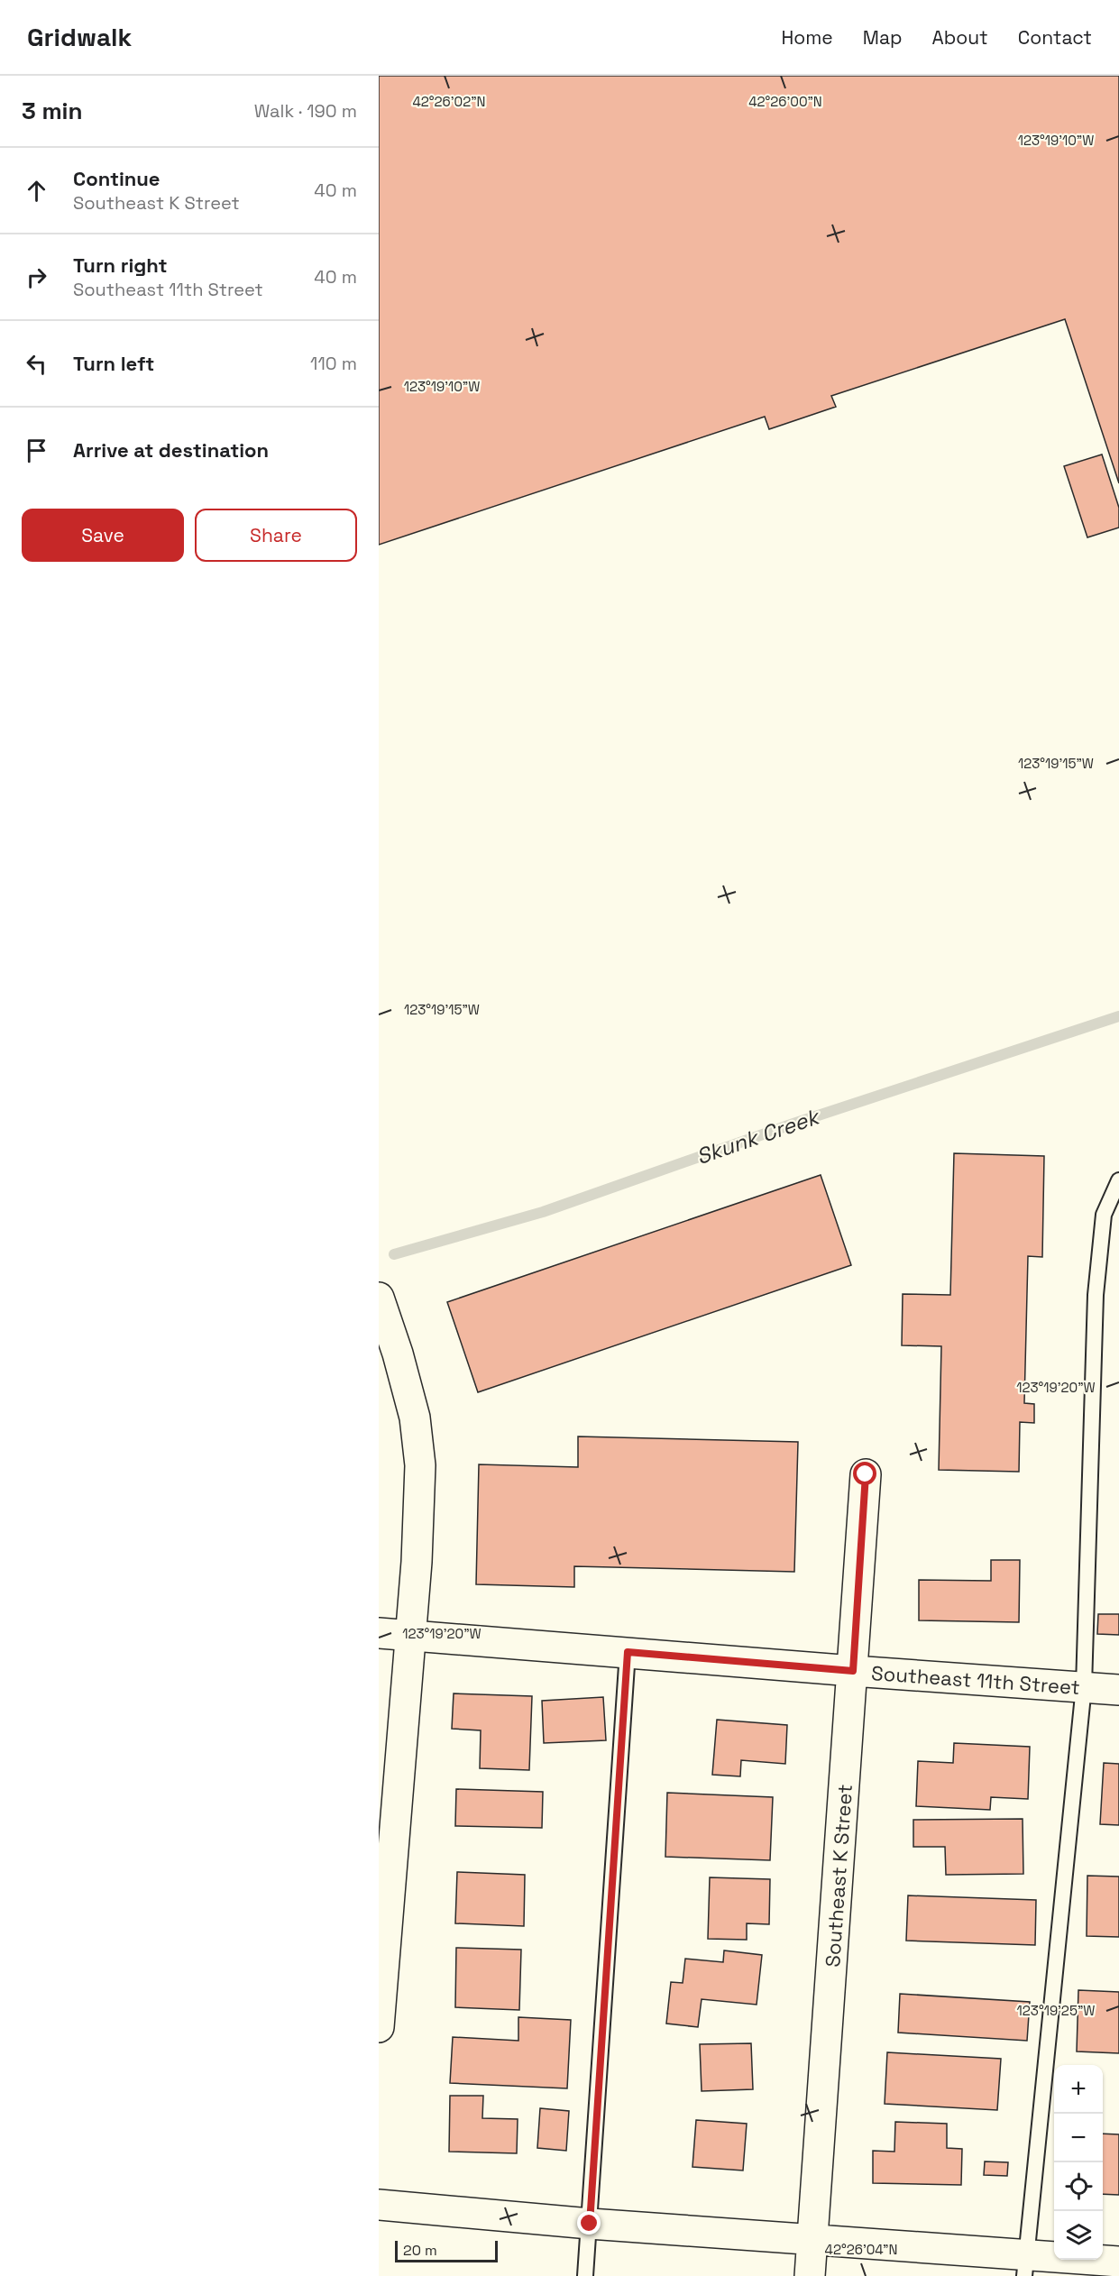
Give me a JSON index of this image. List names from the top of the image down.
{
  "streets": {
    "street": ["Southeast 11th Street", "Southeast K Street"]
  },
  "crossings": [
    ["Southeast 11th Street", "Southeast K Street"]
  ],
  "water": ["Skunk Creek"],
  "scale_bar": "20 m",
  "page": {
    "header": "Gridwalk",
    "nav": [
      "Home",
      "Map",
      "About",
      "Contact"
    ],
    "heading": ["3 min", "Walk · 190 m"],
    "list": [
      ["Continue", "Southeast K Street", "40 m"],
      ["Turn right", "Southeast 11th Street", "40 m"],
      ["Turn left", "110 m"],
      "Arrive at destination"
    ],
    "buttons": ["Save", "Share"],
    "map_buttons": ["+", "−"],
    "scale": "20 m"
  },
  "coordinates": [
    "42°26'02\"N",
    "42°26'00\"N",
    "123°19'10\"W",
    "123°19'15\"W",
    "123°19'20\"W",
    "123°19'25\"W",
    "42°26'04\"N"
  ]
}
